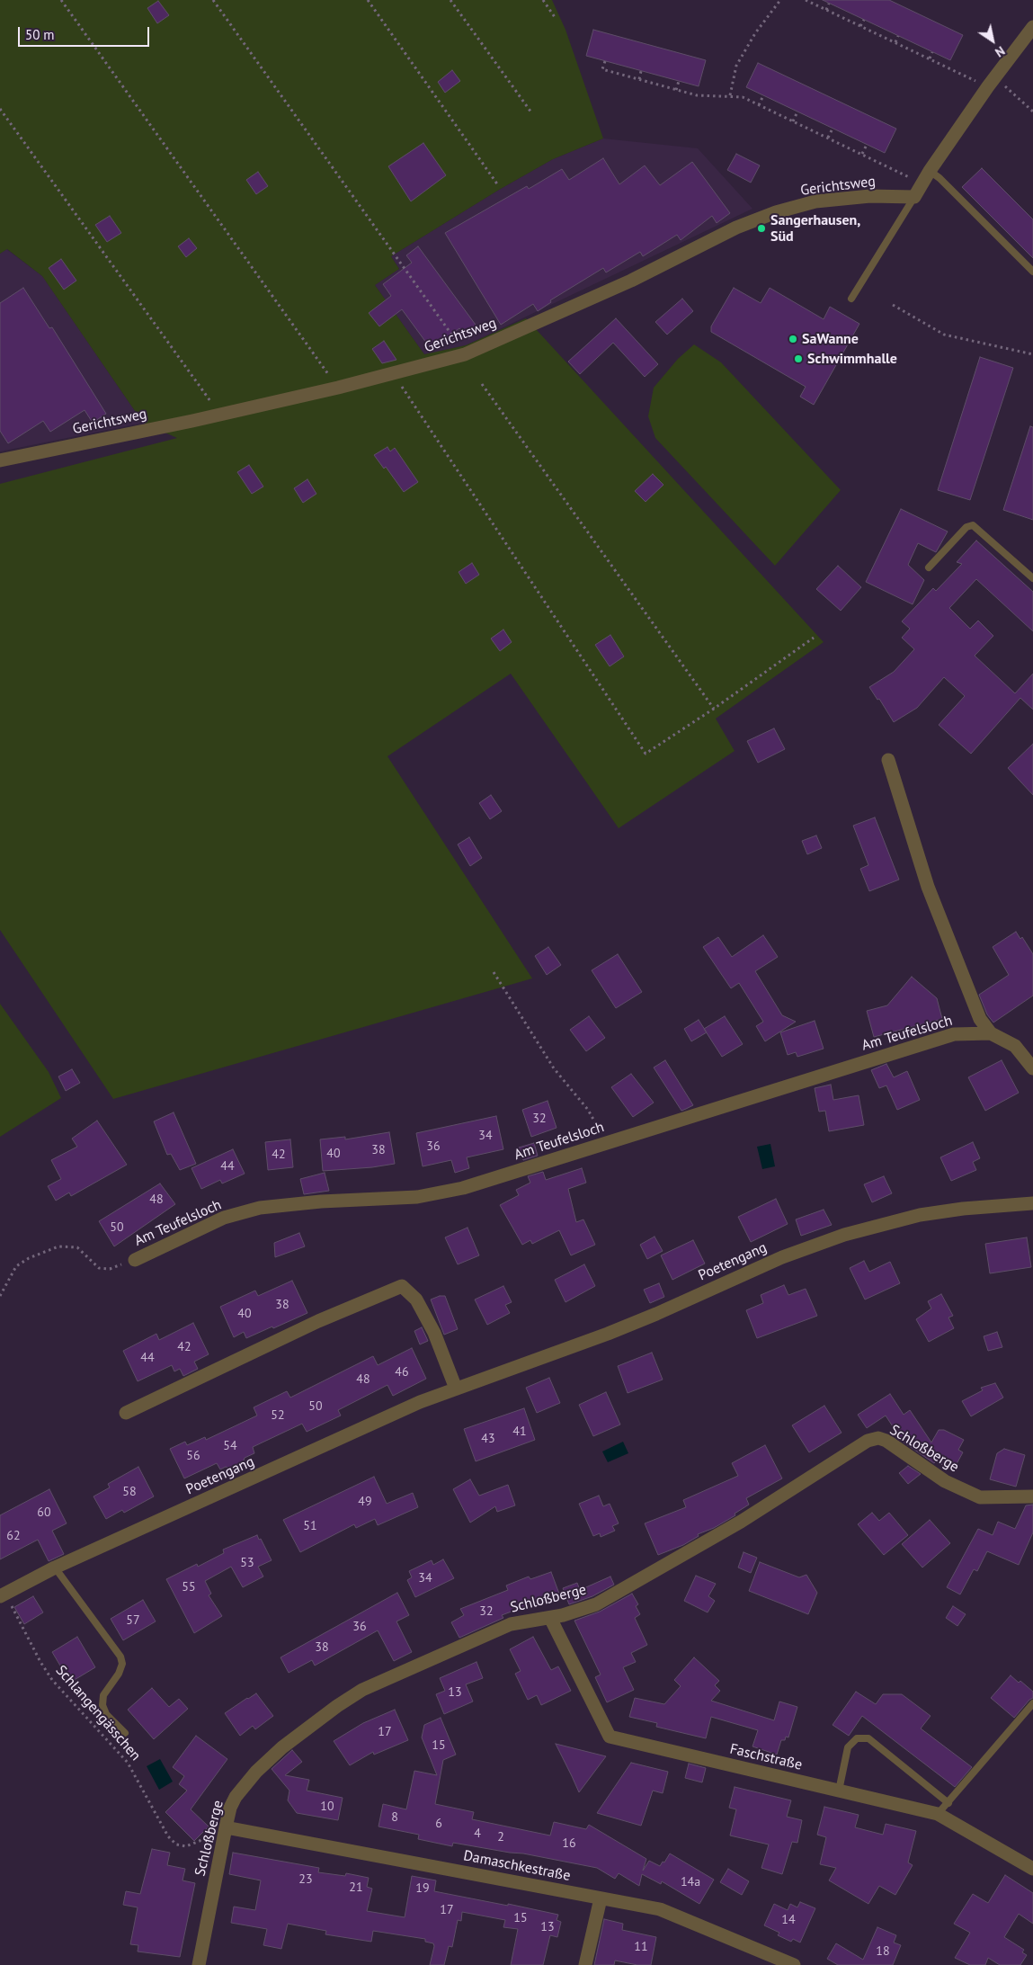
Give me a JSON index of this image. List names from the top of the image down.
{
  "streets": {
    "street": [
      "Gerichtsweg",
      "Am Teufelsloch",
      "Poetengang",
      "Schloßberge",
      "Faschstraße",
      "Damaschkestraße"
    ],
    "path": ["Schlangengässchen"]
  },
  "crossings": [
    ["Poetengang", "Schlangengässchen"],
    ["Schloßberge", "Schlangengässchen"],
    ["Schloßberge", "Faschstraße"],
    ["Schloßberge", "Damaschkestraße"],
    ["Schlangengässchen", "Damaschkestraße"]
  ],
  "places": ["Sangerhausen, Süd", "SaWanne", "Schwimmhalle"],
  "house_numbers": [
    "32",
    "34",
    "36",
    "38",
    "40",
    "42",
    "44",
    "48",
    "50",
    "38",
    "40",
    "42",
    "44",
    "46",
    "48",
    "50",
    "52",
    "41",
    "43",
    "54",
    "56",
    "58",
    "49",
    "60",
    "51",
    "62",
    "53",
    "34",
    "55",
    "32",
    "57",
    "36",
    "38",
    "13",
    "17",
    "15",
    "10",
    "8",
    "6",
    "4",
    "2",
    "16",
    "23",
    "14a",
    "21",
    "19",
    "17",
    "15",
    "14",
    "13",
    "11",
    "18"
  ],
  "scale_bar": "50 m",
  "north": "bottom right"
}
